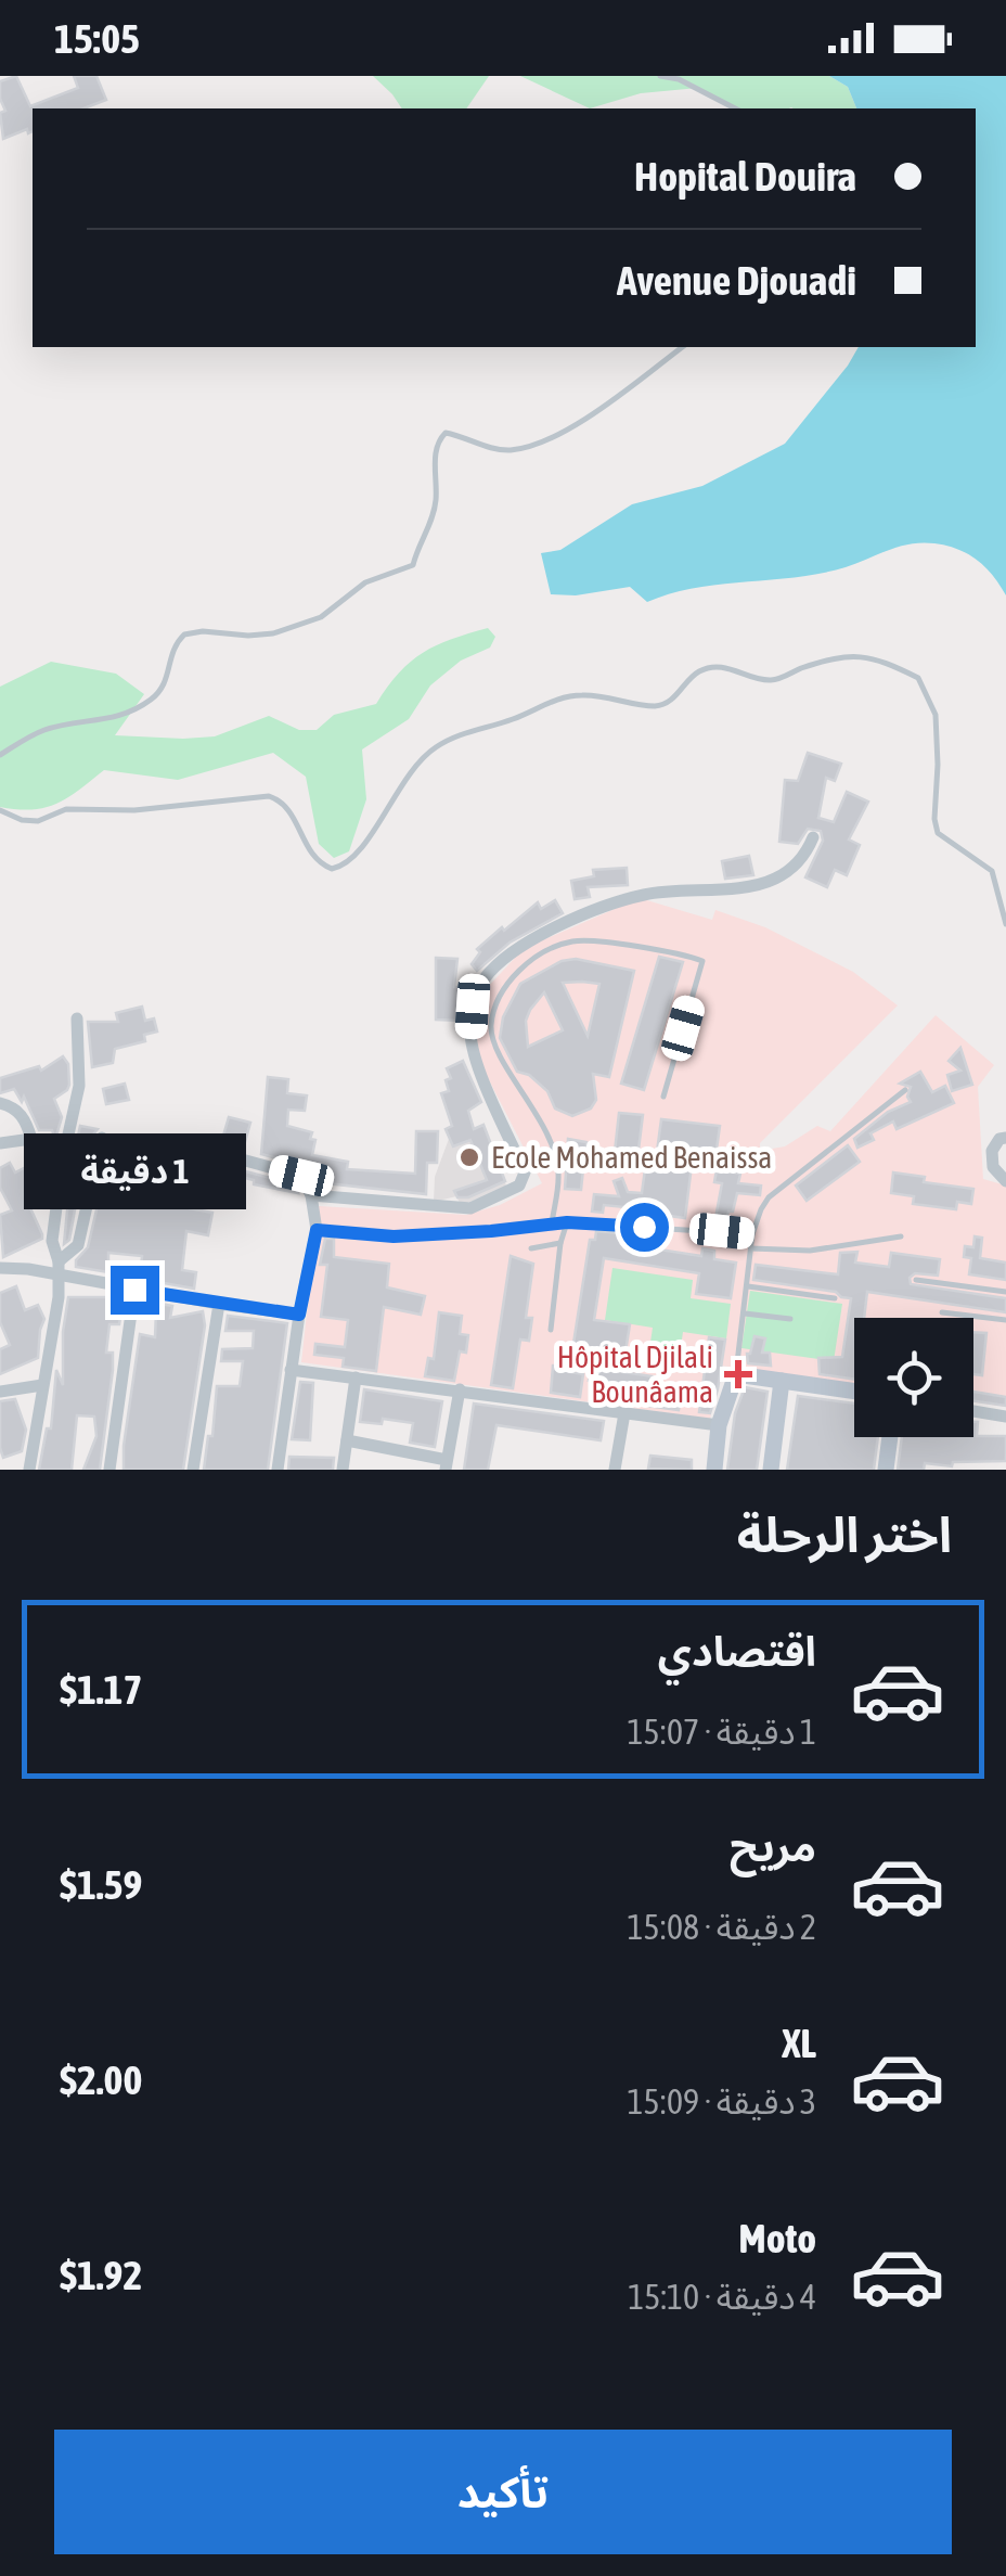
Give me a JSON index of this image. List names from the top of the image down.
{
  "places": {
    "other": ["Ecole Mohamed Benaissa"],
    "health": ["Hôpital Djilali Bounâama"]
  },
  "page": {
    "status": "15:05",
    "banner": ["Hopital Douira", "Avenue Djouadi"],
    "bubble": "1 دقيقة",
    "heading": "اختر الرحلة",
    "list": [
      {
        "name": "اقتصادي",
        "note": "1 دقيقة · 15:07",
        "value": "$1.17"
      },
      {
        "name": "مريح",
        "note": "2 دقيقة · 15:08",
        "value": "$1.59"
      },
      {
        "name": "XL",
        "note": "3 دقيقة · 15:09",
        "value": "$2.00"
      },
      {
        "name": "Moto",
        "note": "4 دقيقة · 15:10",
        "value": "$1.92"
      }
    ],
    "buttons": "تأكيد"
  }
}
